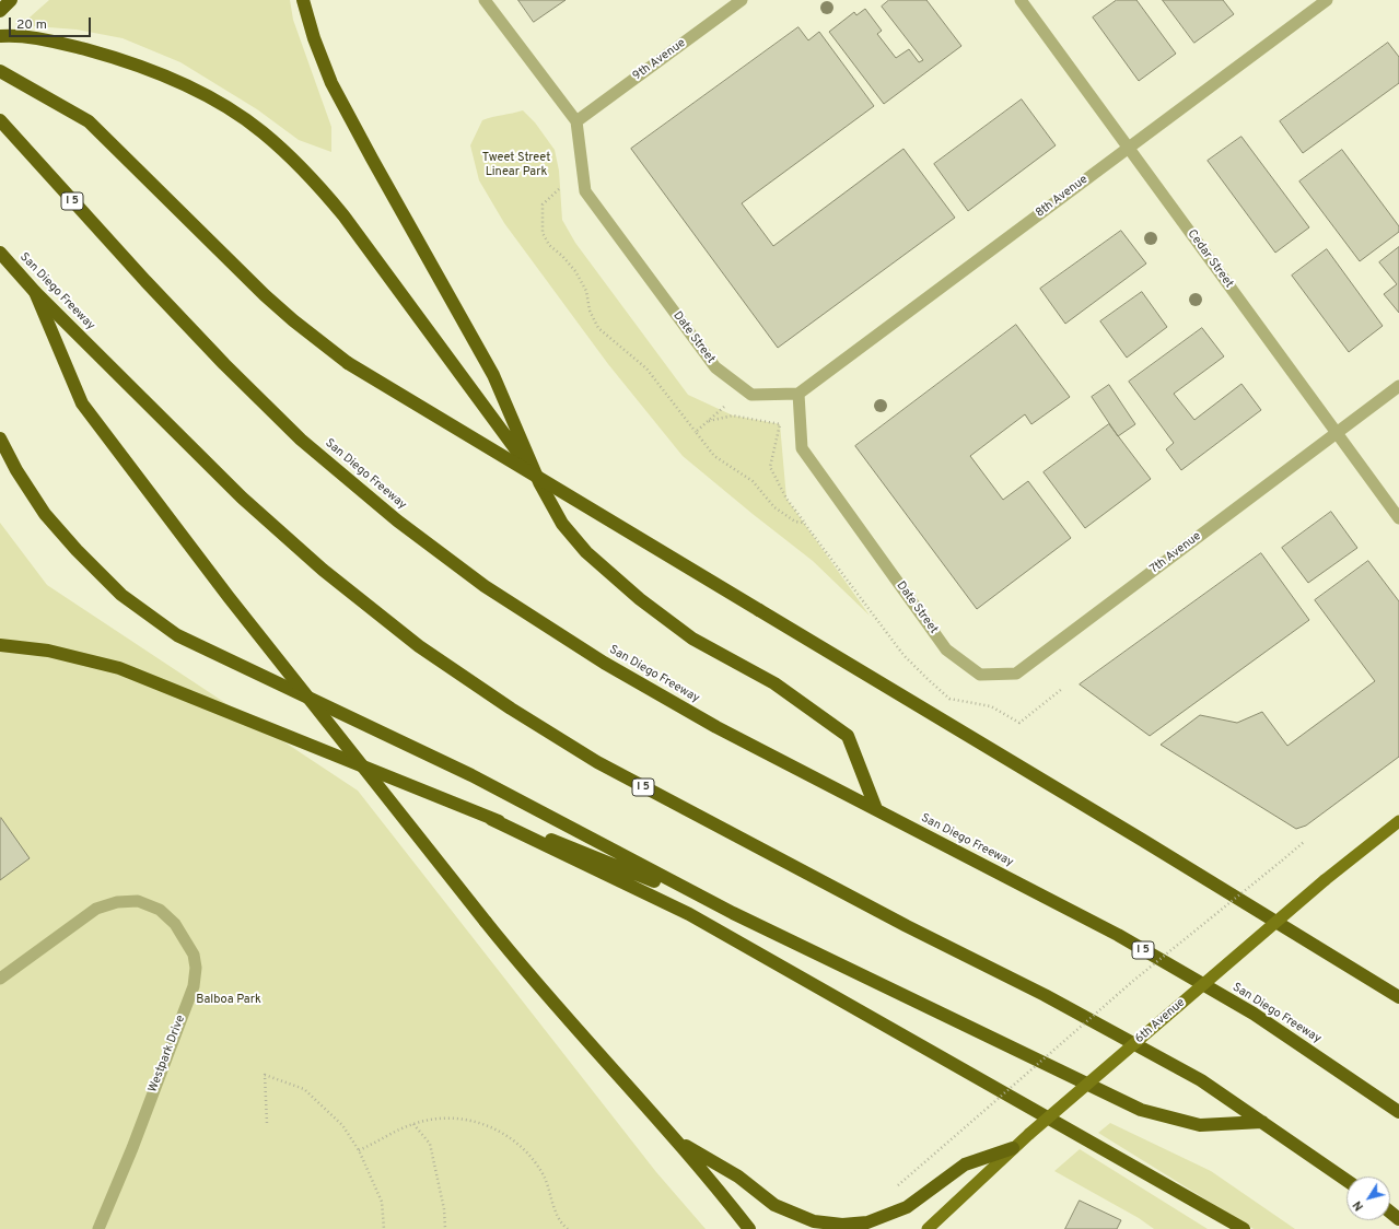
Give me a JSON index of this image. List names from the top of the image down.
{
  "streets": {
    "highway": ["I 5", "San Diego Freeway"],
    "main road": ["6th Avenue"],
    "street": [
      "9th Avenue",
      "8th Avenue",
      "Cedar Street",
      "Date Street",
      "7th Avenue",
      "Westpark Drive"
    ]
  },
  "crossings": [
    ["9th Avenue", "Date Street"],
    ["8th Avenue", "Cedar Street"],
    ["8th Avenue", "Date Street"],
    ["Cedar Street", "7th Avenue"],
    ["Date Street", "7th Avenue"]
  ],
  "parks": ["Tweet Street Linear Park", "Balboa Park"],
  "scale_bar": "20 m",
  "north": "bottom left"
}
